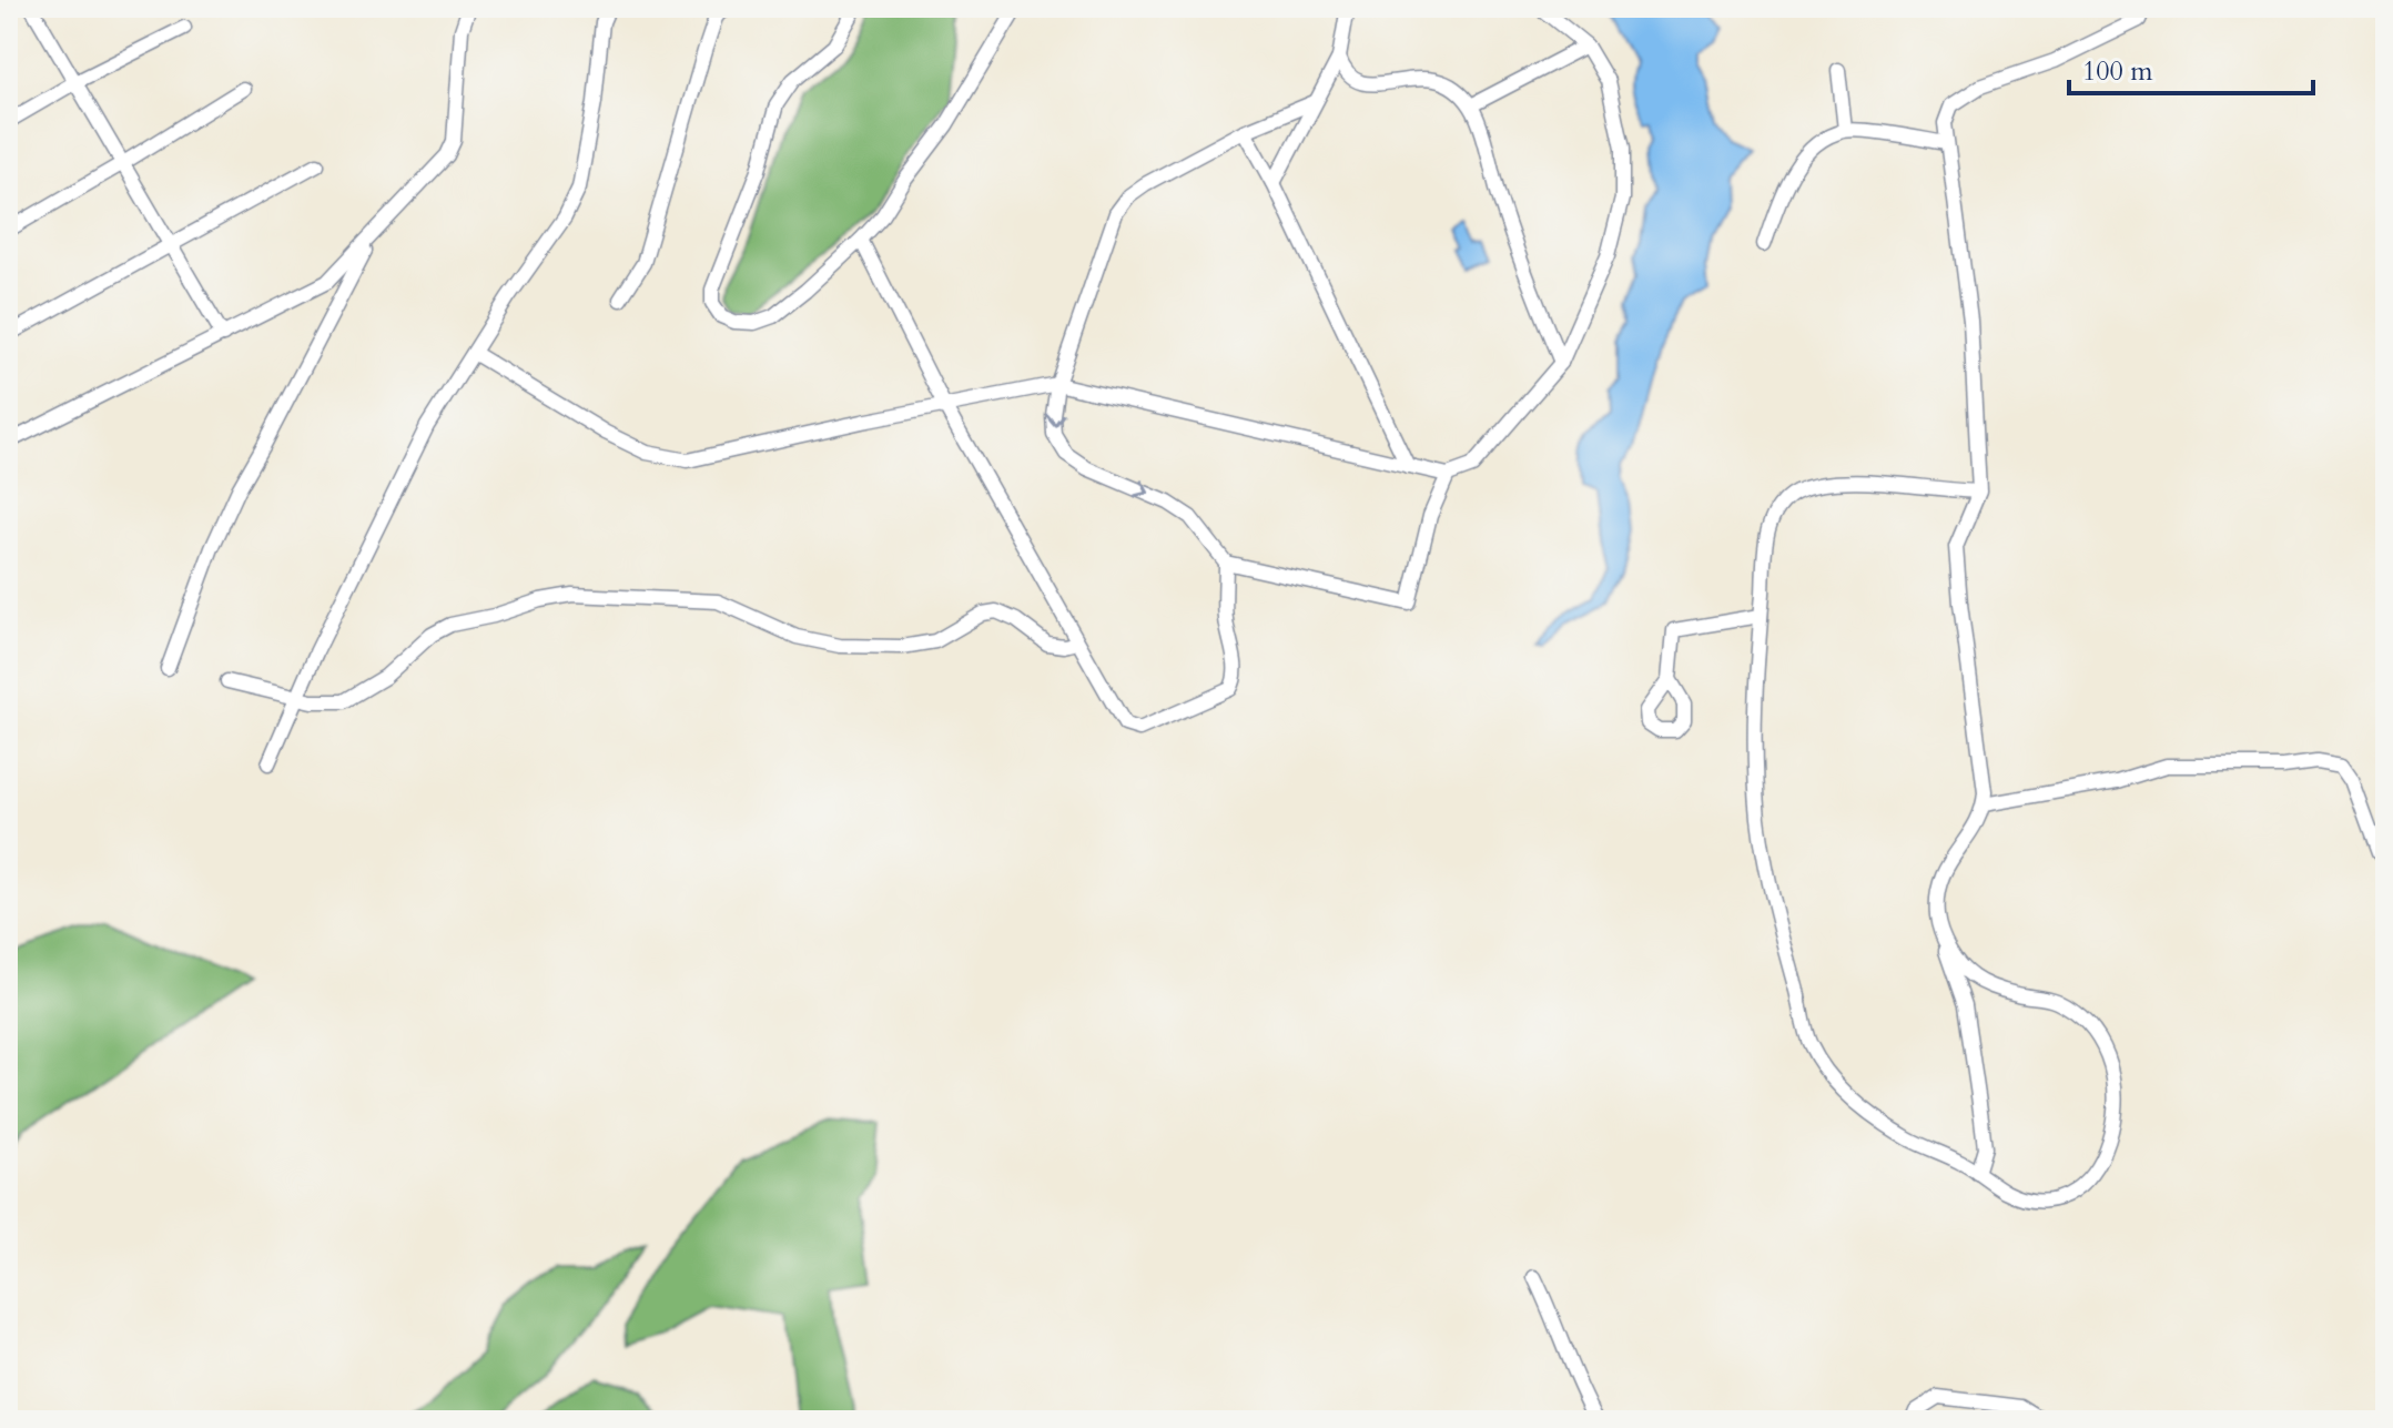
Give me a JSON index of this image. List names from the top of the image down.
{
  "scale_bar": "100 m"
}
